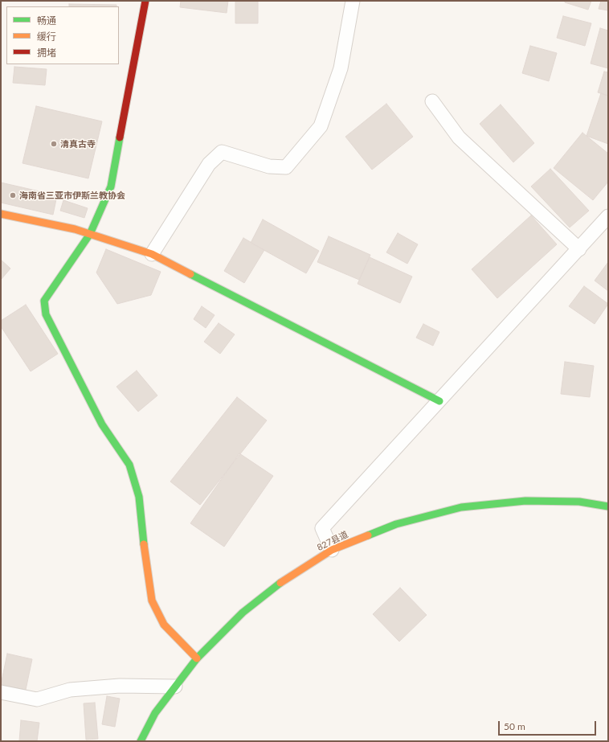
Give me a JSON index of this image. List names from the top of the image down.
{
  "streets": {
    "street": ["827县道"]
  },
  "places": ["清真古寺", "海南省三亚市伊斯兰教协会"],
  "legend": ["畅通", "缓行", "拥堵"],
  "scale_bar": "50 m"
}
